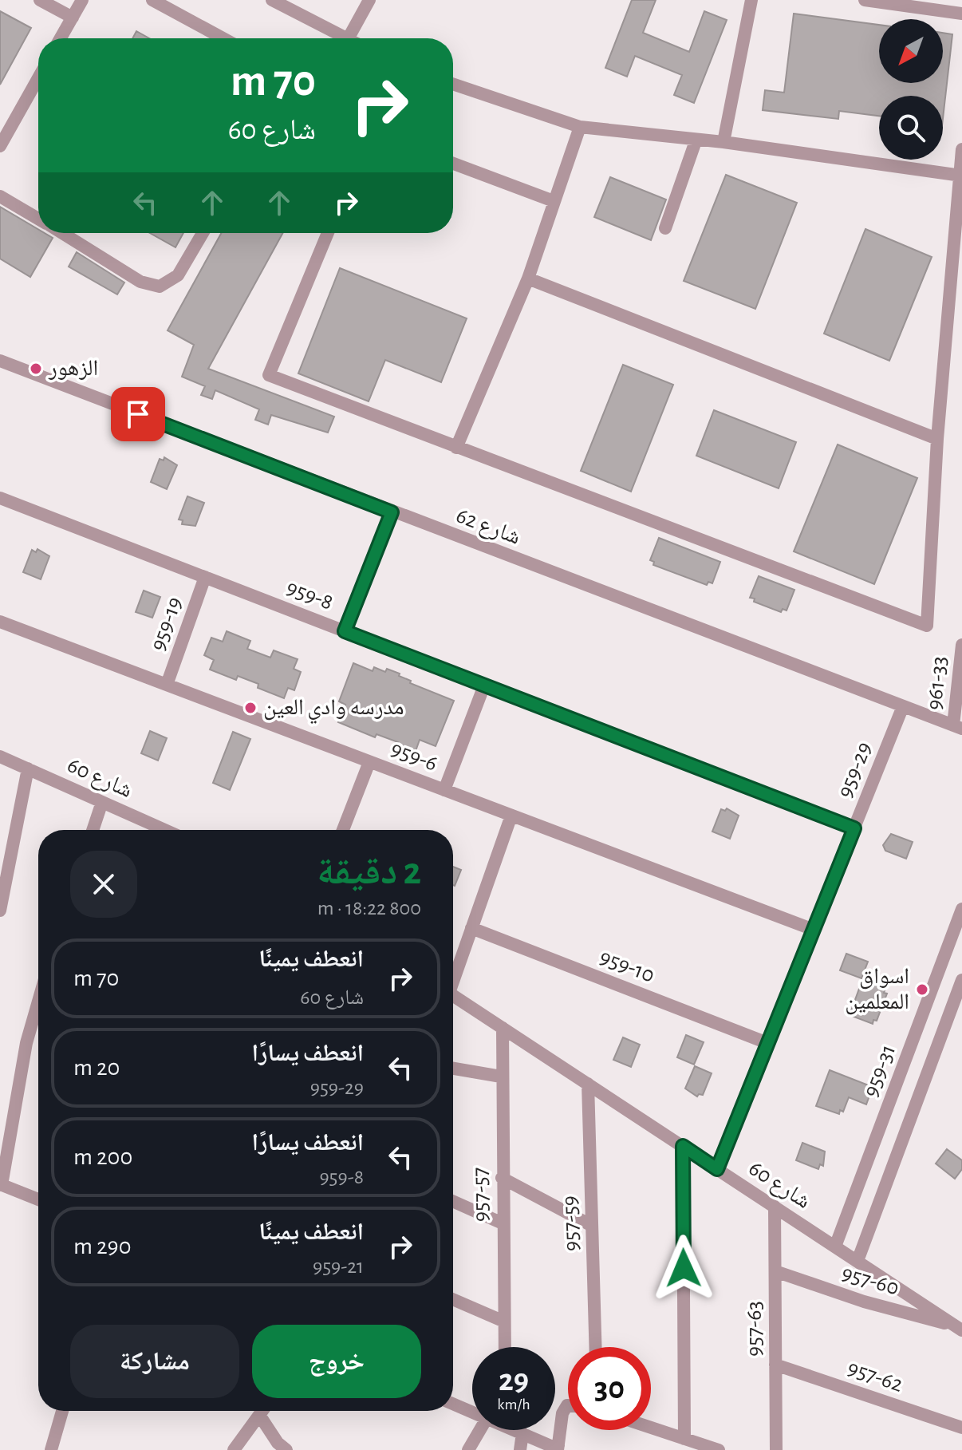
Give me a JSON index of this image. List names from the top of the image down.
{
  "streets": {
    "street": [
      "شارع 62",
      "959-8",
      "959-19",
      "961-33",
      "959-6",
      "959-29",
      "شارع 60",
      "959-10",
      "959-31",
      "957-57",
      "957-59",
      "957-60",
      "957-63",
      "957-62"
    ]
  },
  "crossings": [
    ["شارع 62", "961-33"],
    ["شارع 62", "959-29"],
    ["959-8", "959-19"],
    ["959-8", "959-29"],
    ["959-19", "959-6"],
    ["959-6", "959-29"],
    ["959-29", "شارع 60"],
    ["959-29", "959-10"],
    ["شارع 60", "959-31"],
    ["شارع 60", "957-57"],
    ["شارع 60", "957-59"],
    ["شارع 60", "957-60"],
    ["شارع 60", "957-63"],
    ["957-60", "957-63"],
    ["957-63", "957-62"]
  ],
  "places": ["الزهور", "مدرسه وادي العين", "اسواق المعلمين"],
  "north": "bottom left",
  "page": {
    "turn": ["70 m", "شارع 60"],
    "heading": ["2 دقيقة", "800 m · 18:22"],
    "list": [
      {
        "name": "انعطف يمينًا",
        "note": "شارع 60",
        "value": "70 m"
      },
      {
        "name": "انعطف يسارًا",
        "note": "959-29",
        "value": "20 m"
      },
      {
        "name": "انعطف يسارًا",
        "note": "959-8",
        "value": "200 m"
      },
      {
        "name": "انعطف يمينًا",
        "note": "959-21",
        "value": "290 m"
      }
    ],
    "buttons": ["خروج", "مشاركة"],
    "speed": "29 km/h",
    "limit": "30"
  }
}
